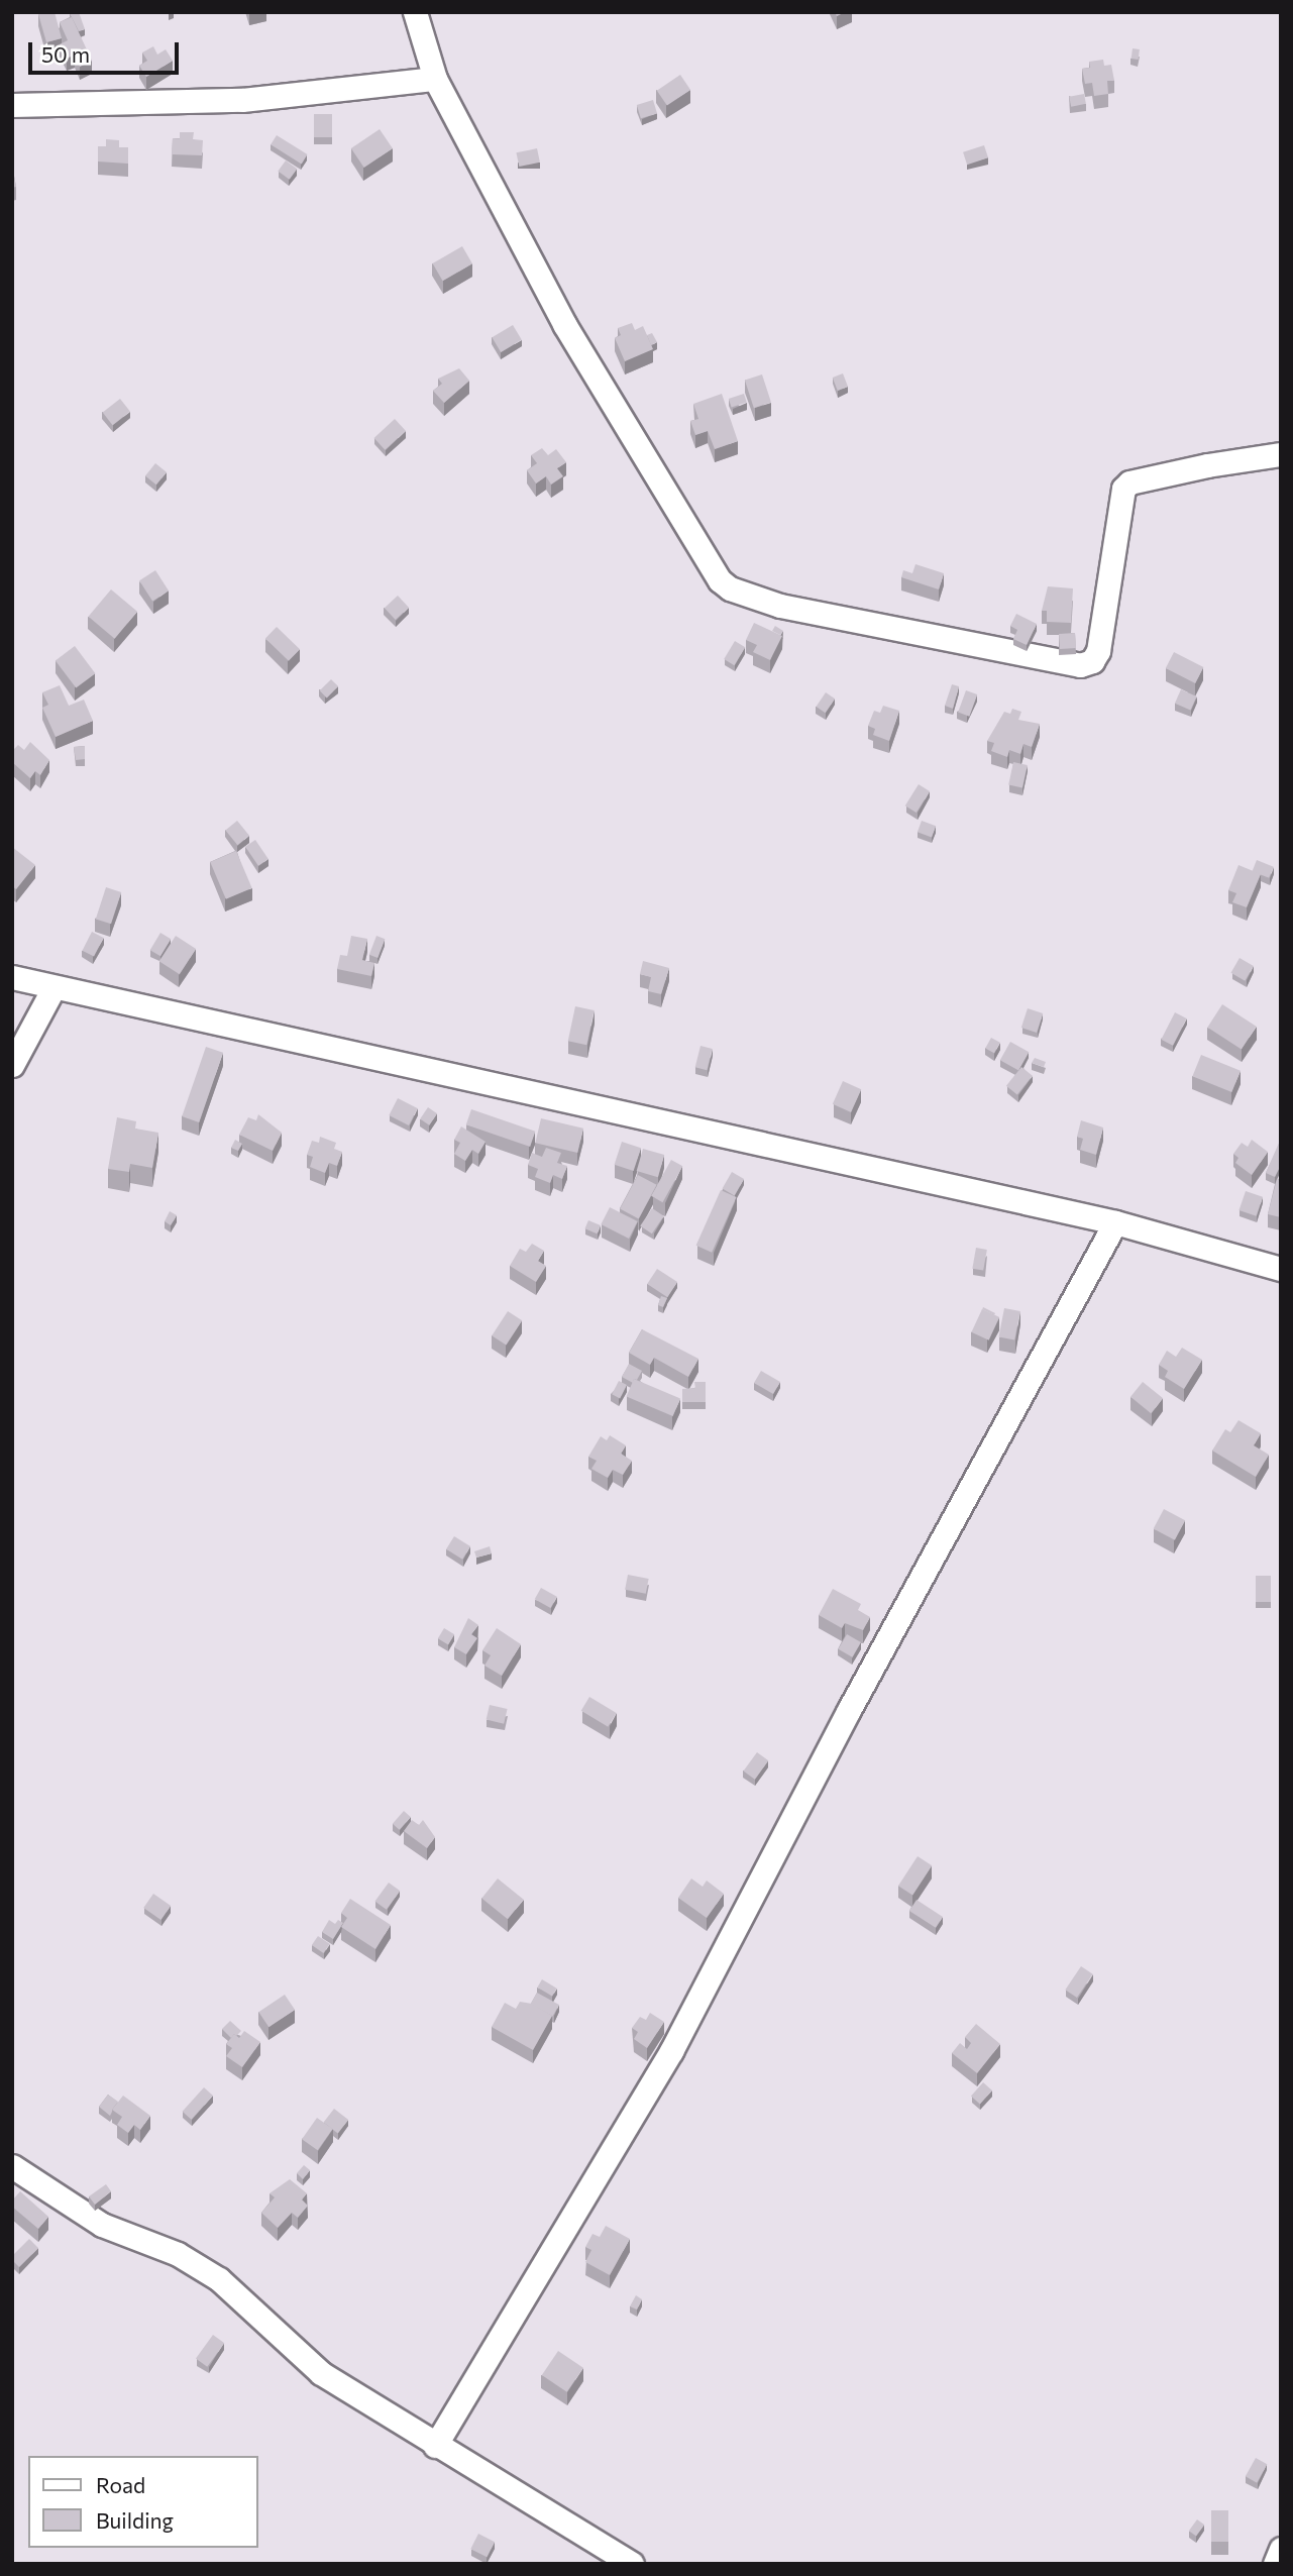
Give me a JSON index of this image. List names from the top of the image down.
{
  "legend": ["Road", "Building"],
  "scale_bar": "50 m"
}
